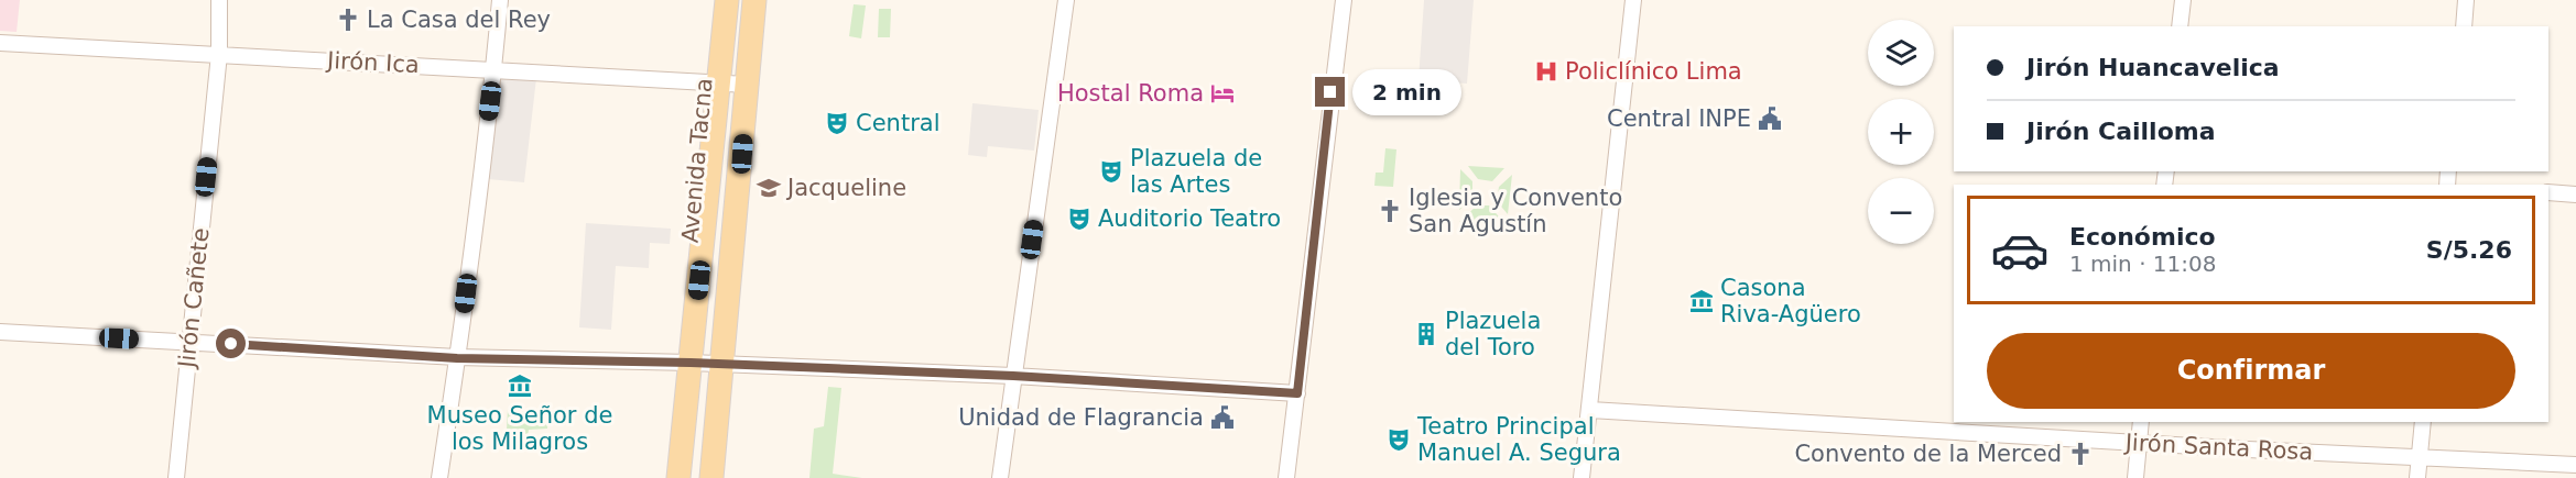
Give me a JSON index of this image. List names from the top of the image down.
{
  "streets": {
    "main road": ["Avenida Tacna"],
    "street": ["Jirón Ica", "Jirón Cañete", "Jirón Santa Rosa"]
  },
  "crossings": [
    ["Jirón Ica", "Avenida Tacna"],
    ["Jirón Ica", "Jirón Cañete"]
  ],
  "places": {
    "church": ["La Casa del Rey", "Iglesia y Convento San Agustín", "Convento de la Merced"],
    "hospital": ["Policlínico Lima"],
    "hotel": ["Hostal Roma"],
    "public building": ["Central INPE", "Unidad de Flagrancia"],
    "theatre": [
      "Central",
      "Plazuela de las Artes",
      "Auditorio Teatro",
      "Teatro Principal Manuel A. Segura"
    ],
    "school or university": ["Jacqueline"],
    "museum": ["Casona Riva-Agüero", "Museo Señor de los Milagros"],
    "building": ["Plazuela del Toro"]
  },
  "page": {
    "map_buttons": ["+", "−"],
    "banner": ["Jirón Huancavelica", "Jirón Cailloma"],
    "bubble": "2 min",
    "list": [
      {
        "name": "Económico",
        "note": "1 min · 11:08",
        "value": "S/5.26"
      }
    ],
    "buttons": "Confirmar"
  }
}
